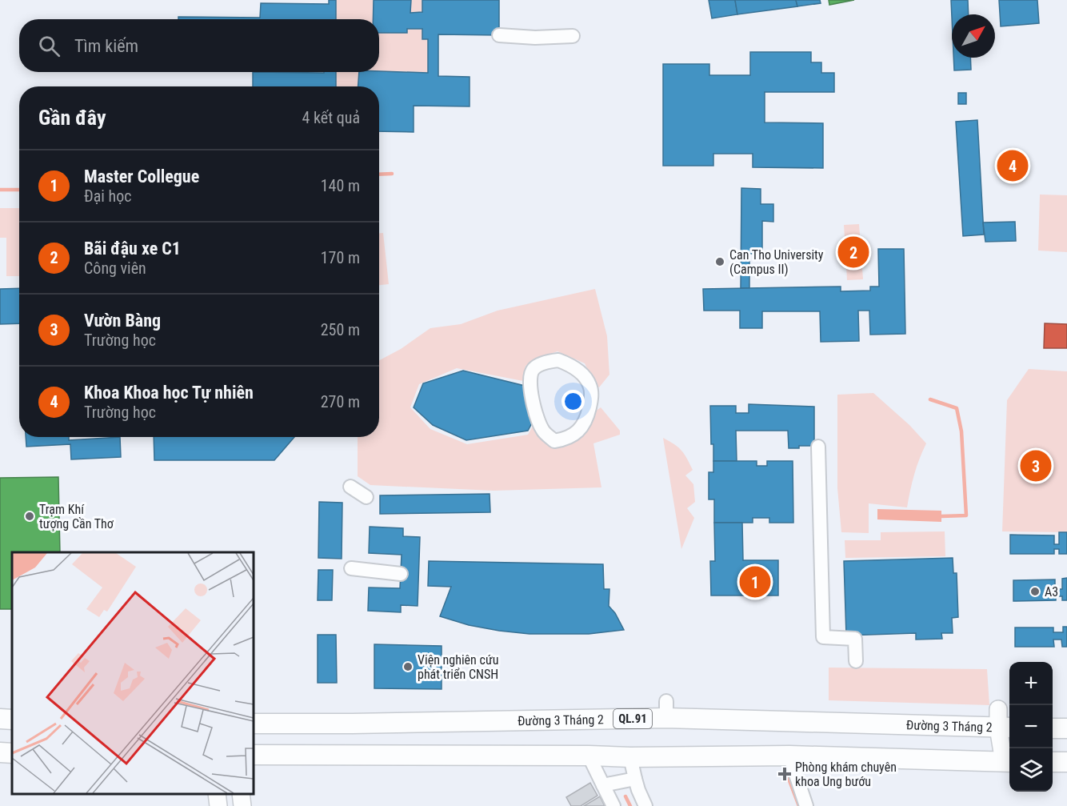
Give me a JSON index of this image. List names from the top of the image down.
{
  "streets": {
    "highway": ["QL.91", "Đường 3 Tháng 2"]
  },
  "places": {
    "other": [
      "Can Tho University (Campus II)",
      "Trạm Khí tượng Cần Thơ",
      "A3",
      "Viện nghiên cứu phát triển CNSH"
    ],
    "health": ["Phòng khám chuyên khoa Ung bướu"]
  },
  "north": "top right",
  "page": {
    "search": "Tìm kiếm",
    "heading": ["Gần đây", "4 kết quả"],
    "pins": [
      "4",
      "2",
      "3",
      "1"
    ],
    "list": [
      {
        "mark": "1",
        "name": "Master Collegue",
        "note": "Đại học",
        "value": "140 m"
      },
      {
        "mark": "2",
        "name": "Bãi đậu xe C1",
        "note": "Công viên",
        "value": "170 m"
      },
      {
        "mark": "3",
        "name": "Vườn Bàng",
        "note": "Trường học",
        "value": "250 m"
      },
      {
        "mark": "4",
        "name": "Khoa Khoa học Tự nhiên",
        "note": "Trường học",
        "value": "270 m"
      }
    ],
    "map_buttons": ["+", "−"]
  }
}
